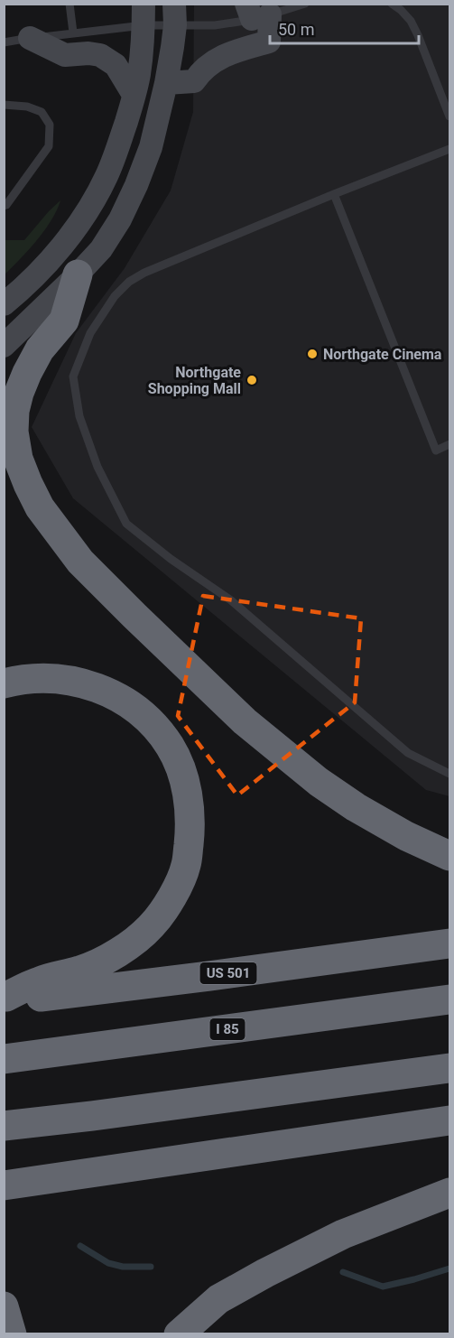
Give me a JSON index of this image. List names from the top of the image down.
{
  "streets": {
    "highway": ["US 501", "I 85"]
  },
  "places": ["Northgate Cinema", "Northgate Shopping Mall"],
  "scale_bar": "50 m"
}
